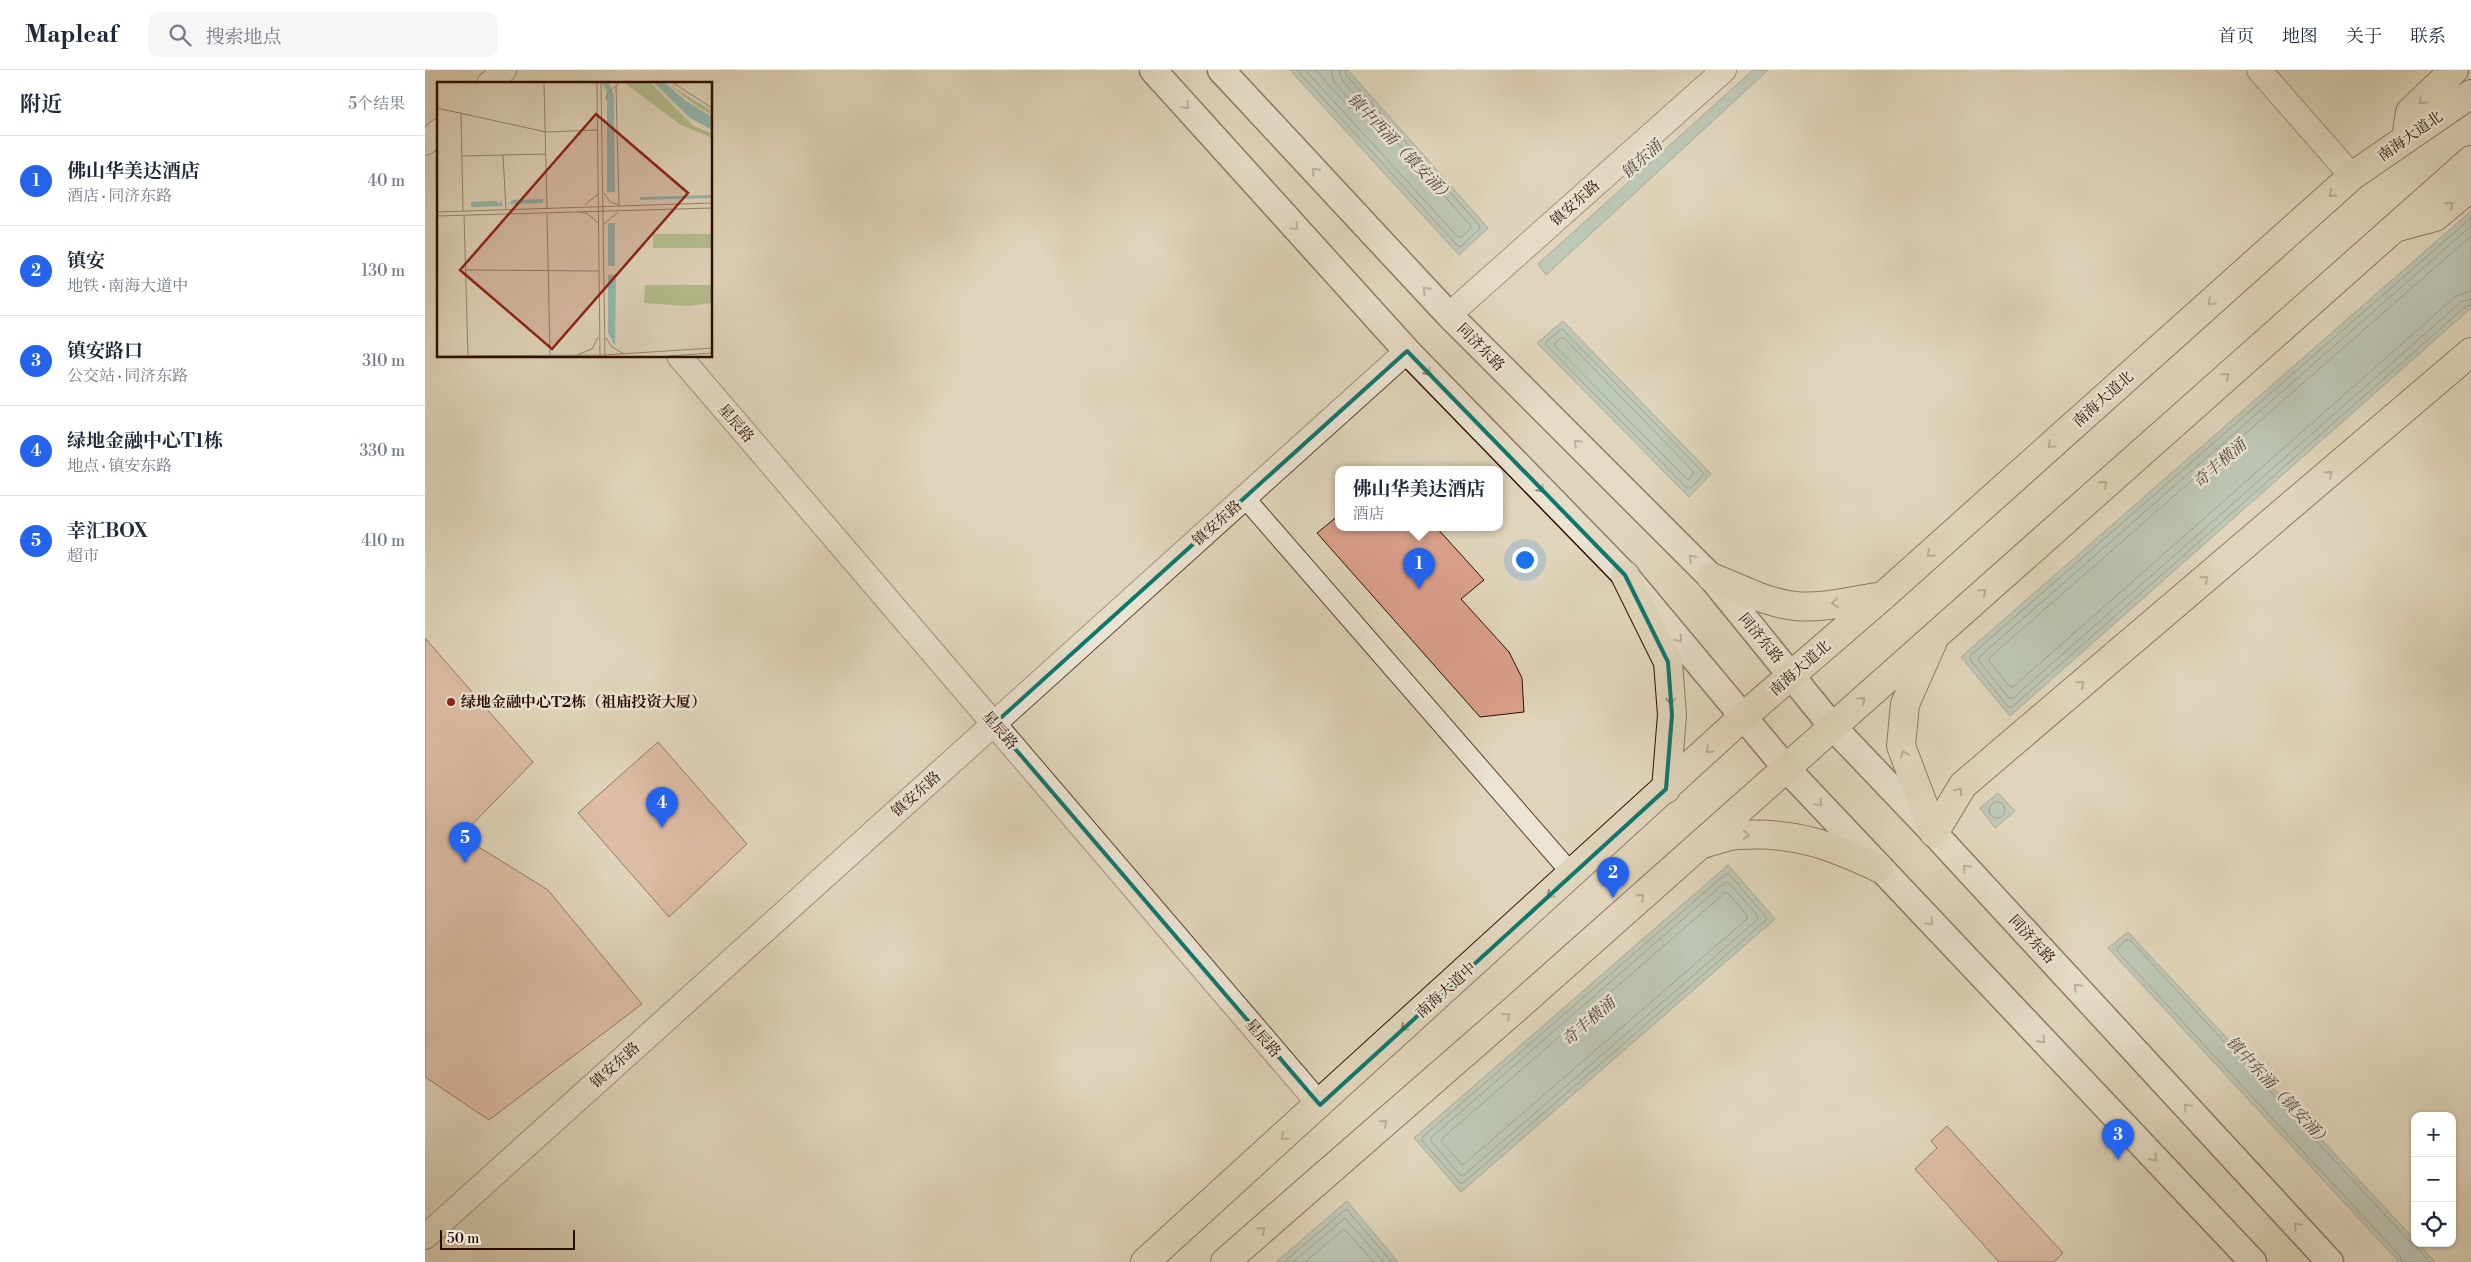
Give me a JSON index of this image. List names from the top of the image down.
{
  "streets": {
    "highway": ["南海大道北", "南海大道中"],
    "main road": ["同济东路"],
    "street": ["镇安东路", "星辰路"]
  },
  "crossings": [
    ["南海大道北", "同济东路"],
    ["南海大道北", "南海大道中"],
    ["镇安东路", "同济东路"],
    ["镇安东路", "星辰路"],
    ["星辰路", "南海大道中"]
  ],
  "water": [
    "镇中西涌（镇安涌）",
    "镇东涌",
    "奇丰横涌",
    "镇中东涌（镇安涌）"
  ],
  "places": ["绿地金融中心T2栋（祖庙投资大厦）"],
  "scale_bar": "50 m",
  "page": {
    "header": "Mapleaf",
    "search": "搜索地点",
    "nav": [
      "首页",
      "地图",
      "关于",
      "联系"
    ],
    "heading": ["附近", "5个结果"],
    "list": [
      {
        "mark": "1",
        "name": "佛山华美达酒店",
        "note": "酒店 · 同济东路",
        "value": "40 m"
      },
      {
        "mark": "2",
        "name": "镇安",
        "note": "地铁 · 南海大道中",
        "value": "130 m"
      },
      {
        "mark": "3",
        "name": "镇安路口",
        "note": "公交站 · 同济东路",
        "value": "310 m"
      },
      {
        "mark": "4",
        "name": "绿地金融中心T1栋",
        "note": "地点 · 镇安东路",
        "value": "330 m"
      },
      {
        "mark": "5",
        "name": "幸汇BOX",
        "note": "超市",
        "value": "410 m"
      }
    ],
    "popup": ["佛山华美达酒店", "酒店"],
    "pins": [
      "1",
      "4",
      "5",
      "2",
      "3"
    ],
    "map_buttons": ["+", "−"],
    "scale": "50 m"
  }
}
